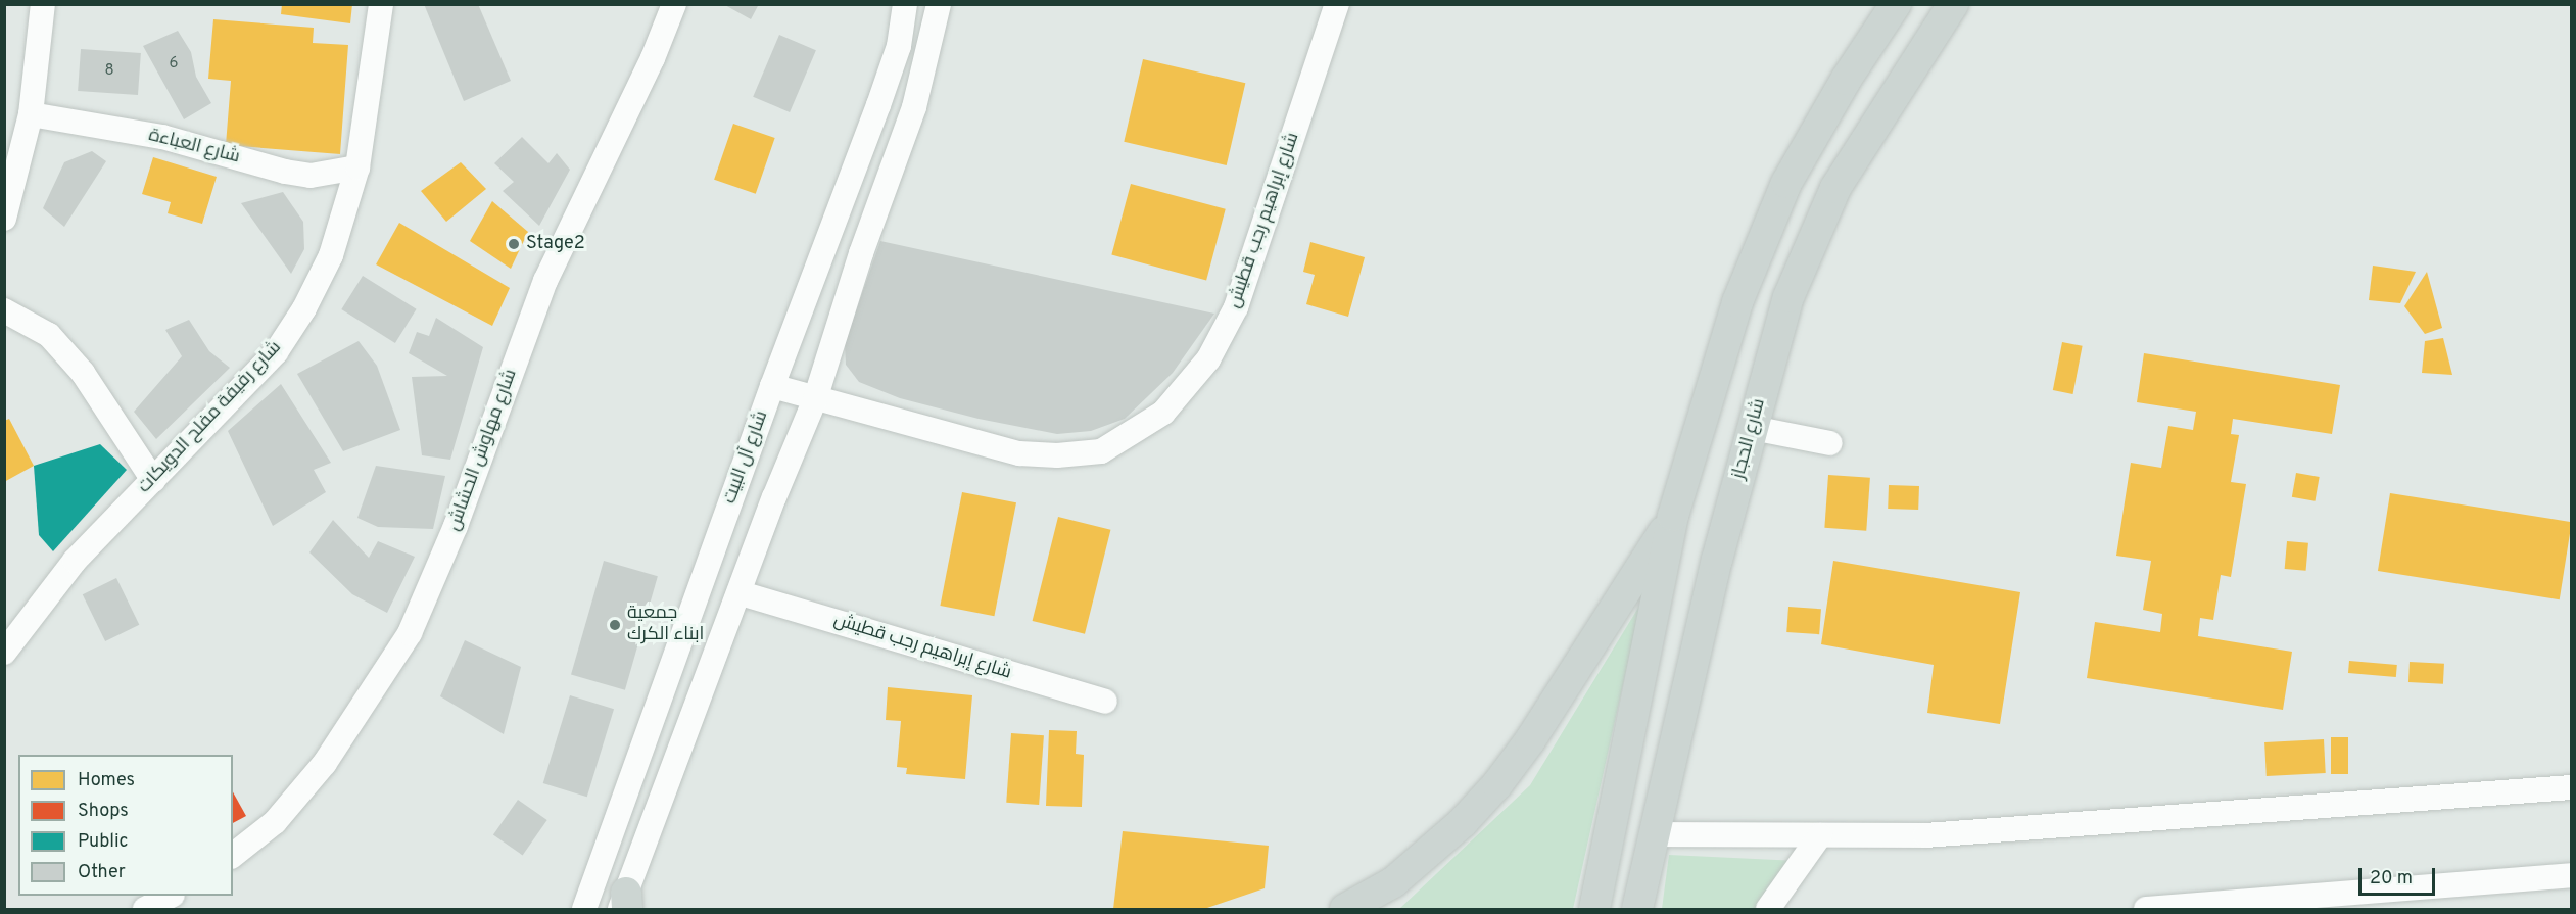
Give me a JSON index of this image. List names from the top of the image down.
{
  "streets": {
    "main road": ["شارع الحجاز"],
    "street": [
      "شارع العباءة",
      "شارع إبراهيم رجب قطيش",
      "شارع رفيفة مفلح الدويكات",
      "شارع مهاوش الحشاش",
      "شارع آل البيت"
    ]
  },
  "crossings": [
    ["شارع العباءة", "شارع رفيفة مفلح الدويكات"],
    ["شارع إبراهيم رجب قطيش", "شارع آل البيت"]
  ],
  "places": ["Stage2", "جمعية ابناء الكرك"],
  "house_numbers": ["6", "8"],
  "legend": [
    "Homes",
    "Shops",
    "Public",
    "Other"
  ],
  "scale_bar": "20 m"
}
